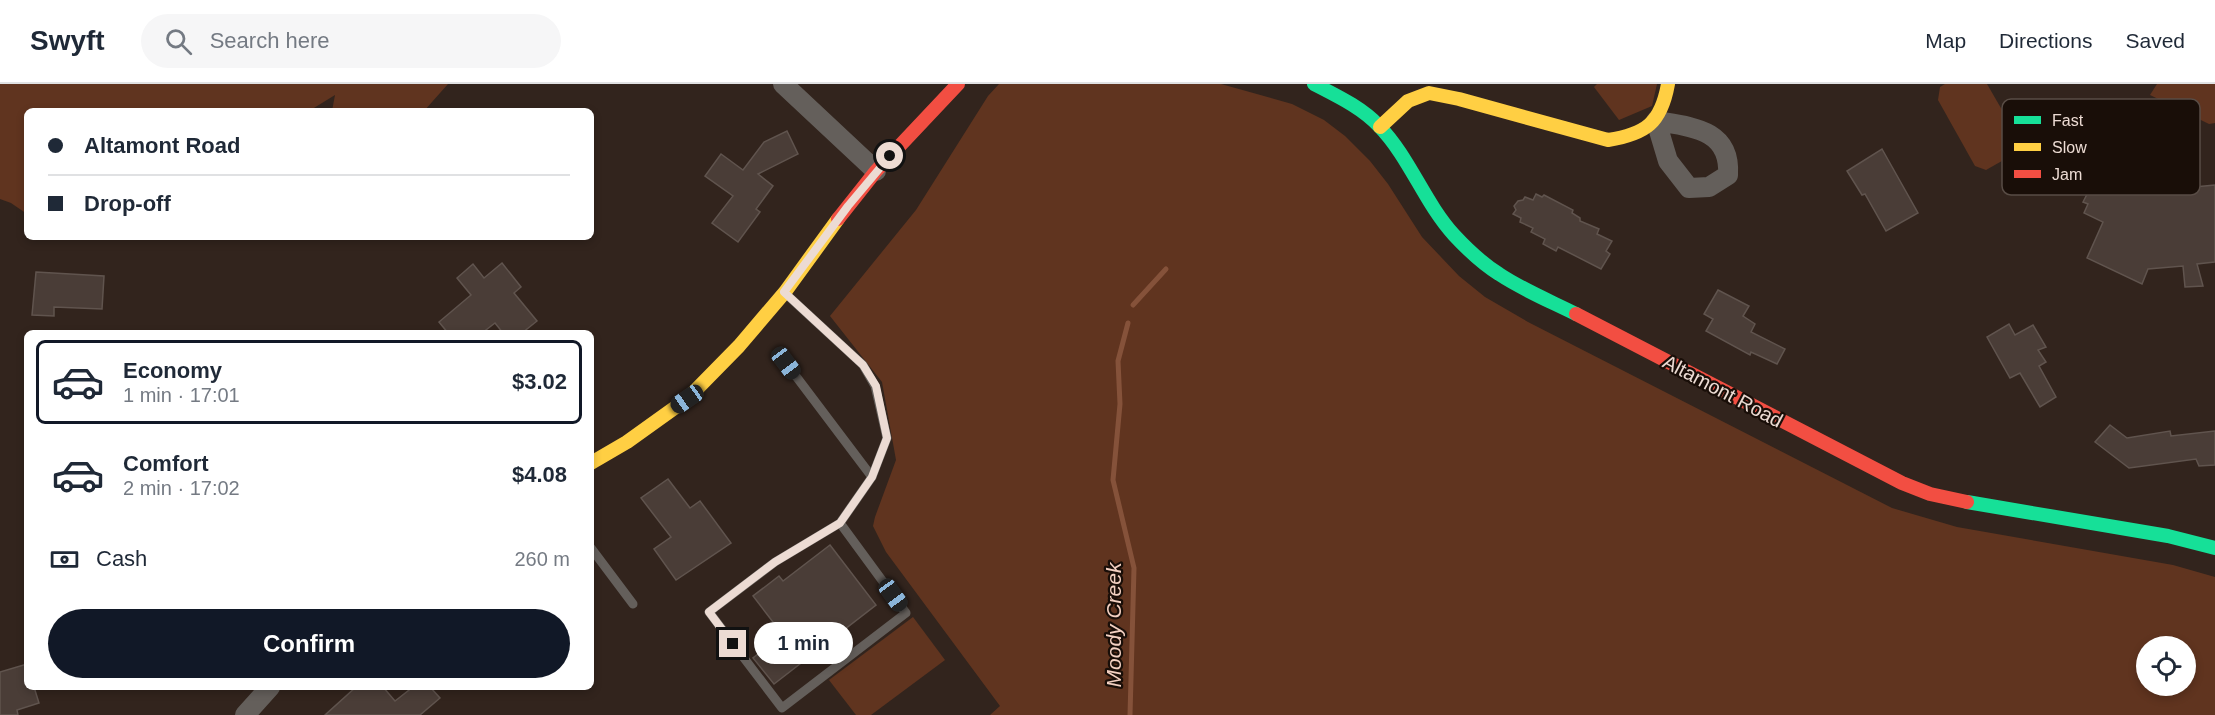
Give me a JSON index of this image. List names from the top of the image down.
{
  "streets": {
    "street": ["Altamont Road"]
  },
  "water": ["Moody Creek"],
  "legend": ["Fast", "Slow", "Jam"],
  "page": {
    "header": "Swyft",
    "search": "Search here",
    "nav": ["Map", "Directions", "Saved"],
    "banner": ["Altamont Road", "Drop-off"],
    "list": [
      {
        "name": "Economy",
        "note": "1 min · 17:01",
        "value": "$3.02"
      },
      {
        "name": "Comfort",
        "note": "2 min · 17:02",
        "value": "$4.08"
      }
    ],
    "pay": ["Cash", "260 m"],
    "buttons": "Confirm",
    "bubble": "1 min"
  }
}
